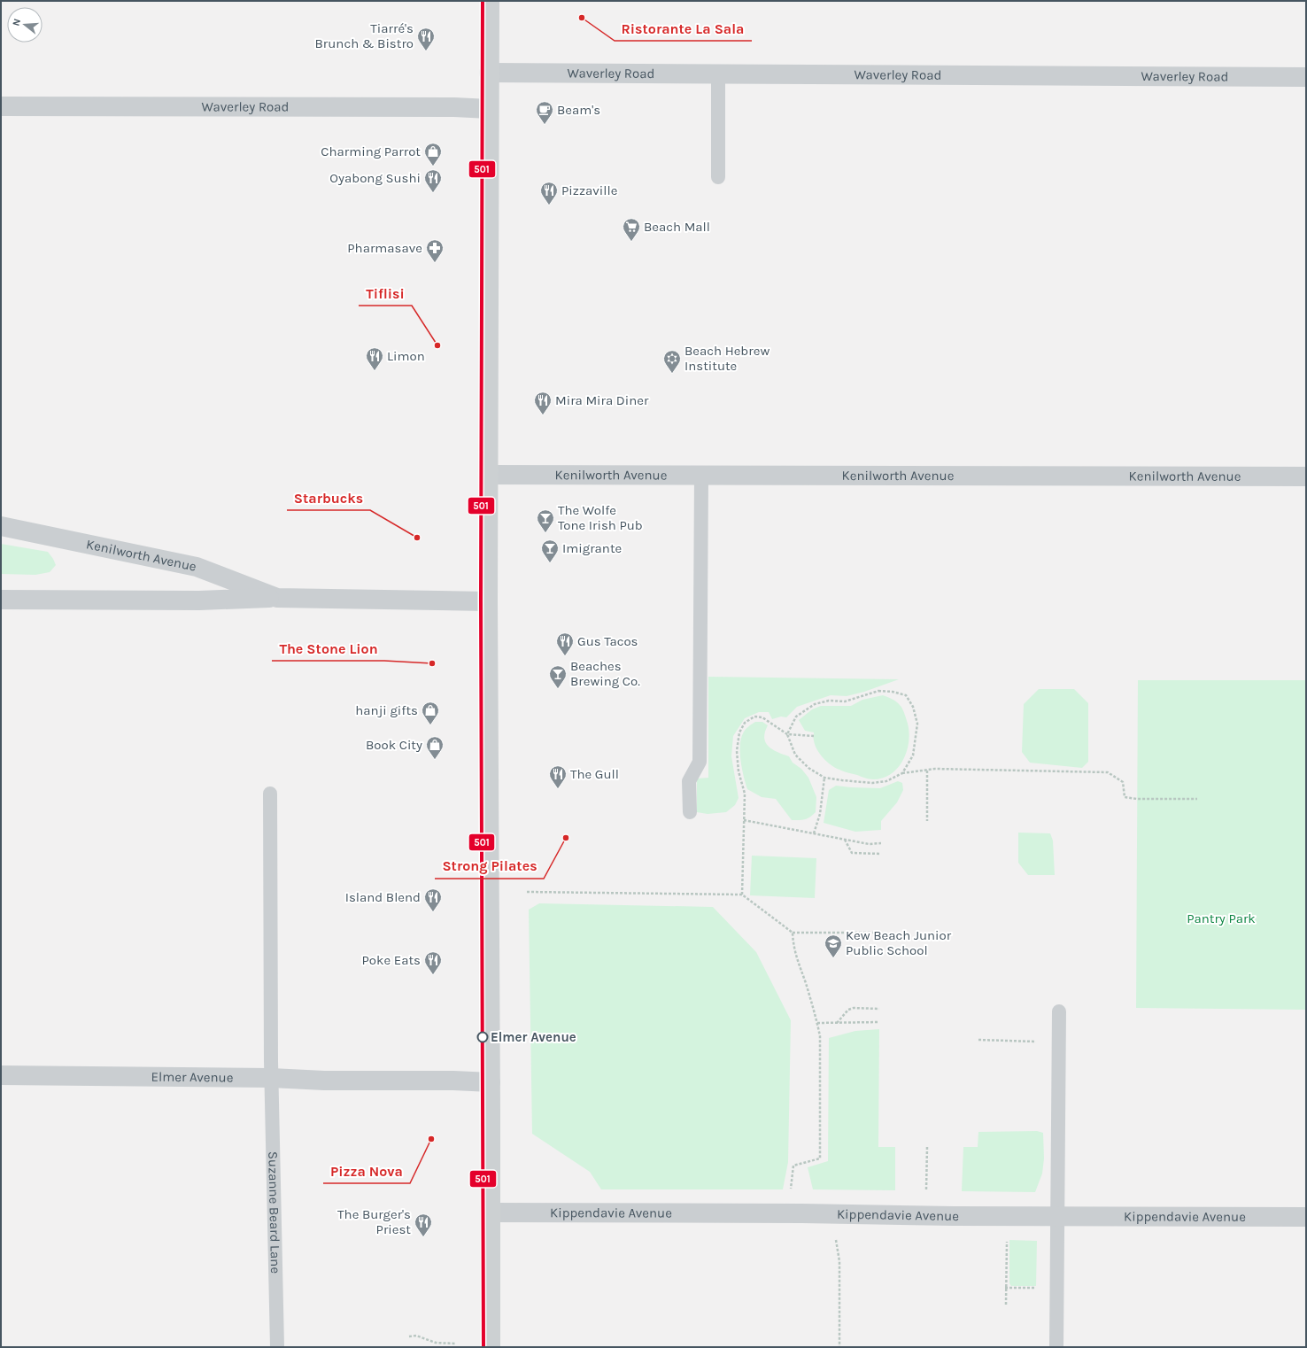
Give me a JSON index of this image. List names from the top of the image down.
{
  "streets": {
    "street": [
      "Waverley Road",
      "Kenilworth Avenue",
      "Elmer Avenue",
      "Kippendavie Avenue"
    ],
    "lane": ["Suzanne Beard Lane"]
  },
  "crossings": [
    ["Elmer Avenue", "Suzanne Beard Lane"]
  ],
  "parks": ["Pantry Park"],
  "places": {
    "other": [
      "Ristorante La Sala",
      "Tiflisi",
      "Starbucks",
      "The Stone Lion",
      "Strong Pilates",
      "Elmer Avenue",
      "Pizza Nova"
    ],
    "restaurant": [
      "Tiarré's Brunch & Bistro",
      "Oyabong Sushi",
      "Pizzaville",
      "Limon",
      "Mira Mira Diner",
      "Gus Tacos",
      "The Gull",
      "Island Blend",
      "Poke Eats",
      "The Burger's Priest"
    ],
    "cafe": ["Beam's"],
    "shop": ["Charming Parrot", "hanji gifts", "Book City"],
    "supermarket": ["Beach Mall"],
    "pharmacy": ["Pharmasave"],
    "synagogue": ["Beach Hebrew Institute"],
    "bar": ["The Wolfe Tone Irish Pub", "Imigrante", "Beaches Brewing Co."],
    "school or university": ["Kew Beach Junior Public School"]
  },
  "lines": ["transit line 501"],
  "north": "left"
}
